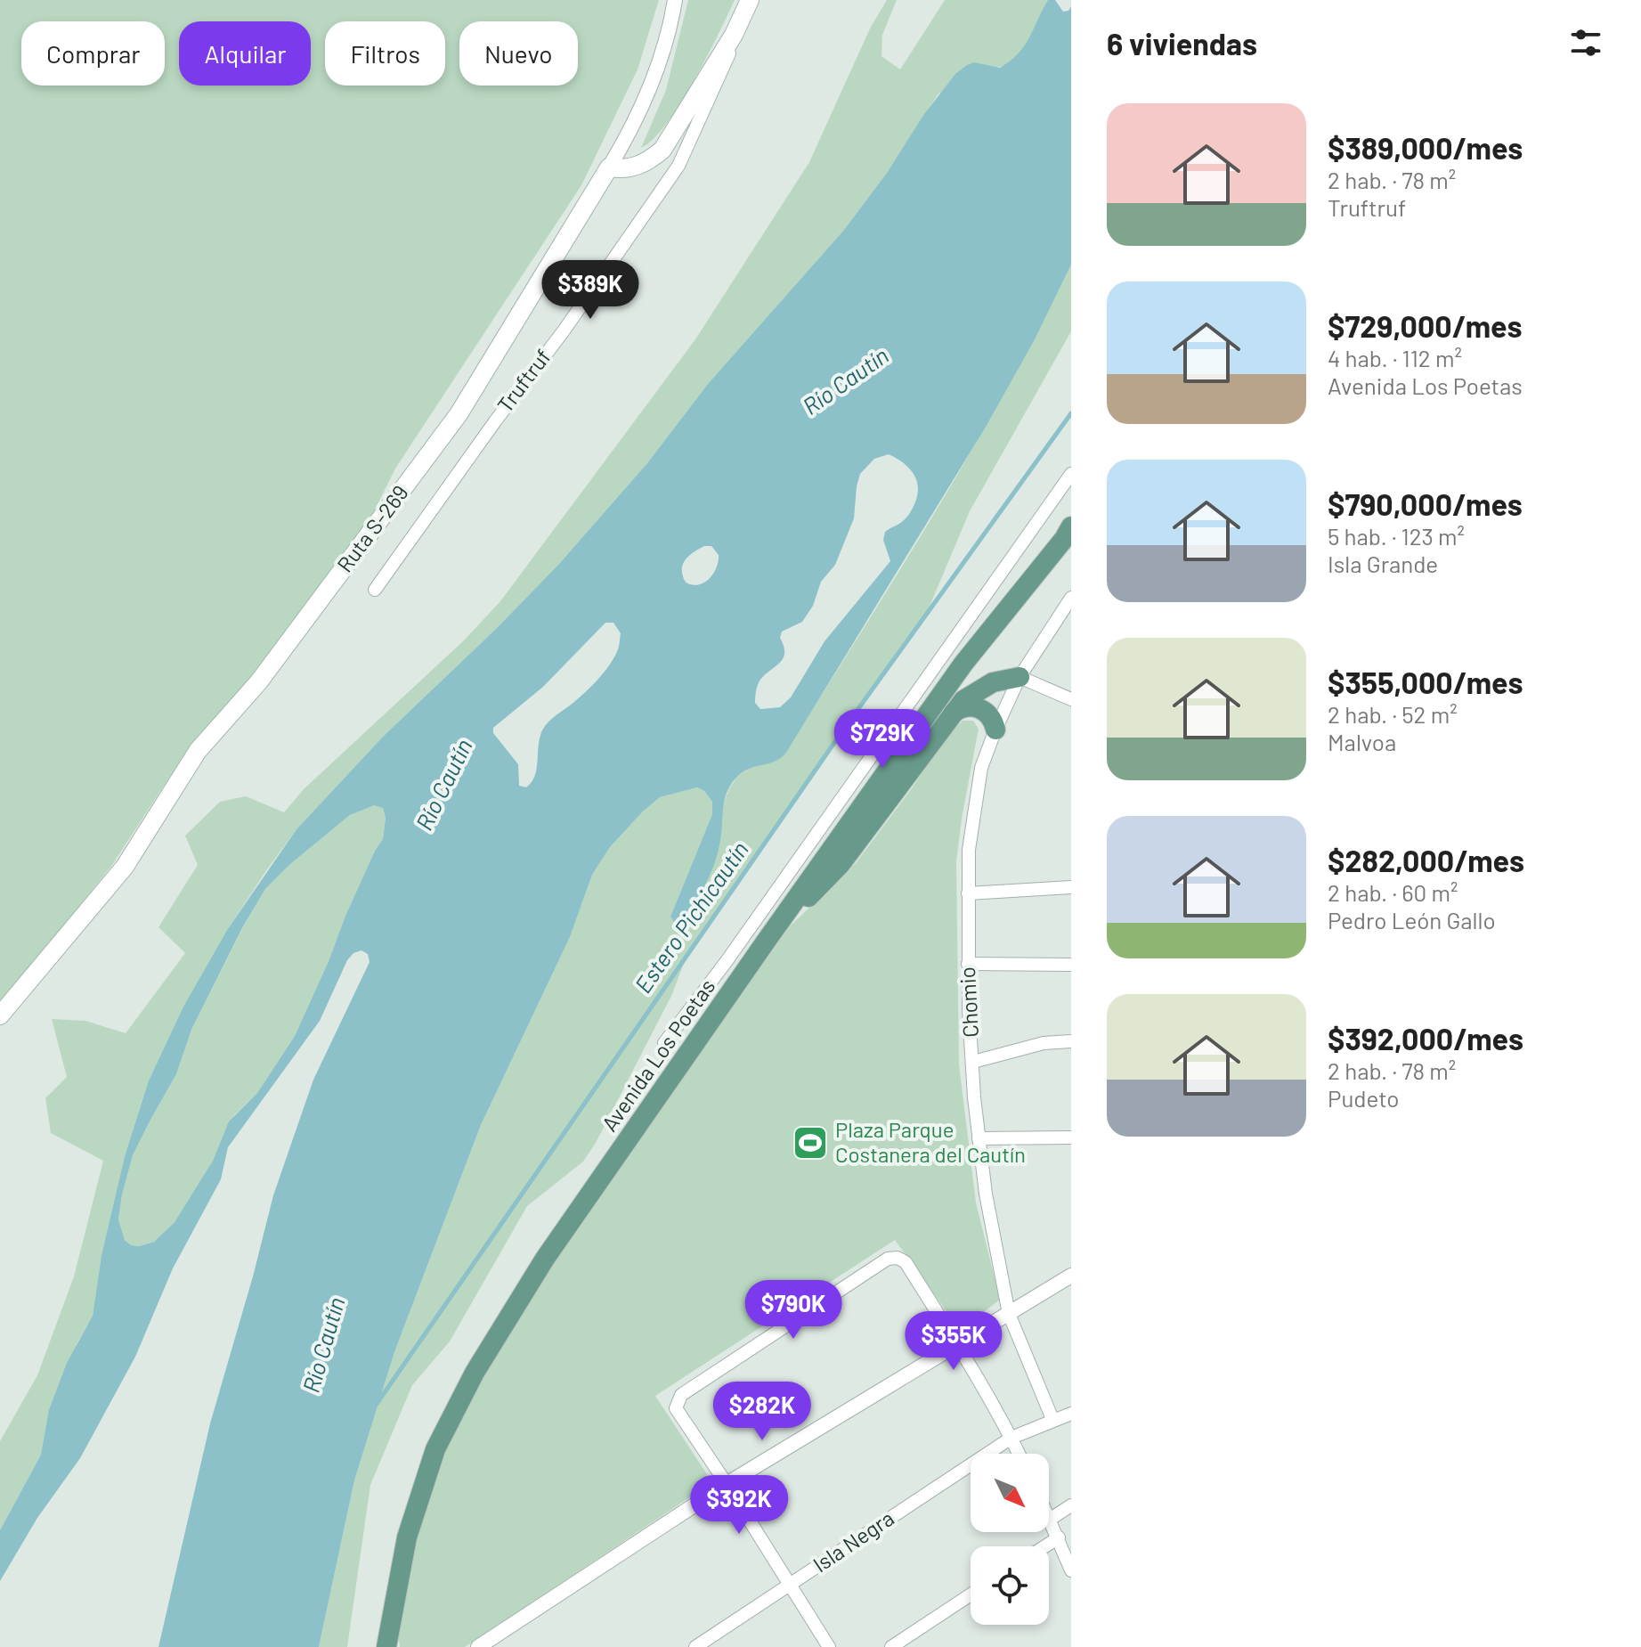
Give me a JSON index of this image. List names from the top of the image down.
{
  "streets": {
    "main road": ["Truftruf", "Ruta S-269", "Avenida Los Poetas"],
    "street": ["Chomio", "Isla Negra"]
  },
  "crossings": [
    ["Truftruf", "Ruta S-269"],
    ["Chomio", "Isla Negra"]
  ],
  "water": ["Río Cautín", "Estero Pichicautín"],
  "places": {
    "sports": ["Plaza Parque Costanera del Cautín"]
  },
  "north": "bottom right",
  "page": {
    "heading": "6 viviendas",
    "chip": [
      "Comprar",
      "Alquilar",
      "Filtros",
      "Nuevo"
    ],
    "list": [
      {
        "name": "$389,000/mes",
        "note": "2 hab. · 78 m² · Truftruf"
      },
      {
        "name": "$729,000/mes",
        "note": "4 hab. · 112 m² · Avenida Los Poetas"
      },
      {
        "name": "$790,000/mes",
        "note": "5 hab. · 123 m² · Isla Grande"
      },
      {
        "name": "$355,000/mes",
        "note": "2 hab. · 52 m² · Malvoa"
      },
      {
        "name": "$282,000/mes",
        "note": "2 hab. · 60 m² · Pedro León Gallo"
      },
      {
        "name": "$392,000/mes",
        "note": "2 hab. · 78 m² · Pudeto"
      }
    ],
    "price": [
      "$389K",
      "$729K",
      "$790K",
      "$355K",
      "$282K",
      "$392K"
    ]
  }
}
